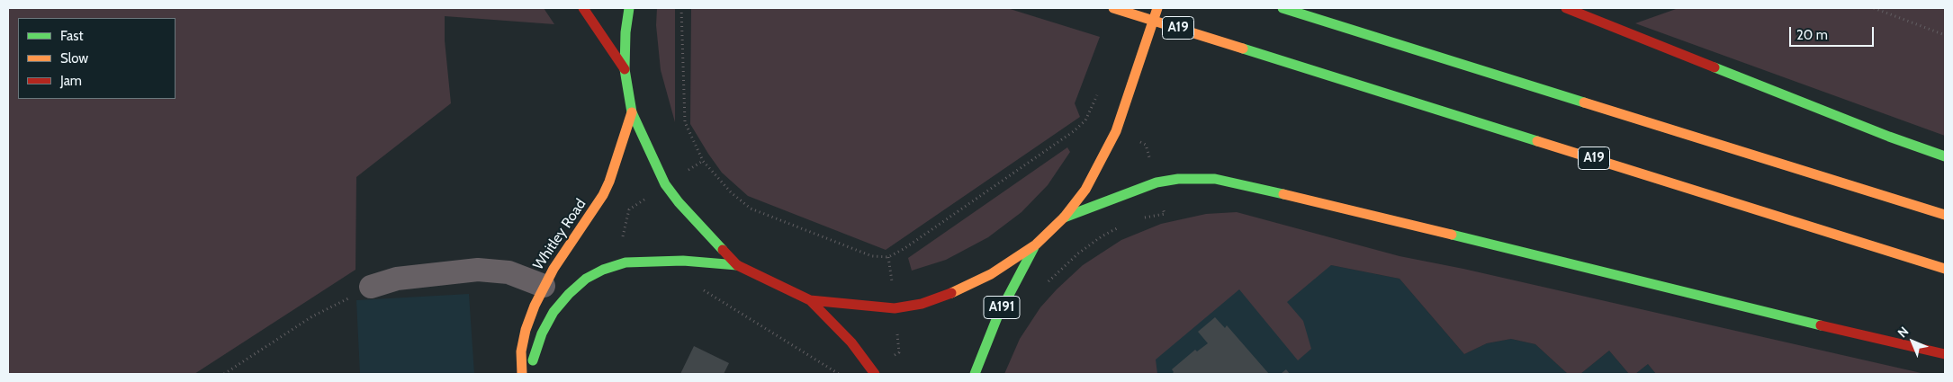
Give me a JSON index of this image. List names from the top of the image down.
{
  "streets": {
    "main road": ["A19", "Whitley Road", "A191"]
  },
  "legend": ["Fast", "Slow", "Jam"],
  "scale_bar": "20 m",
  "north": "top left"
}
